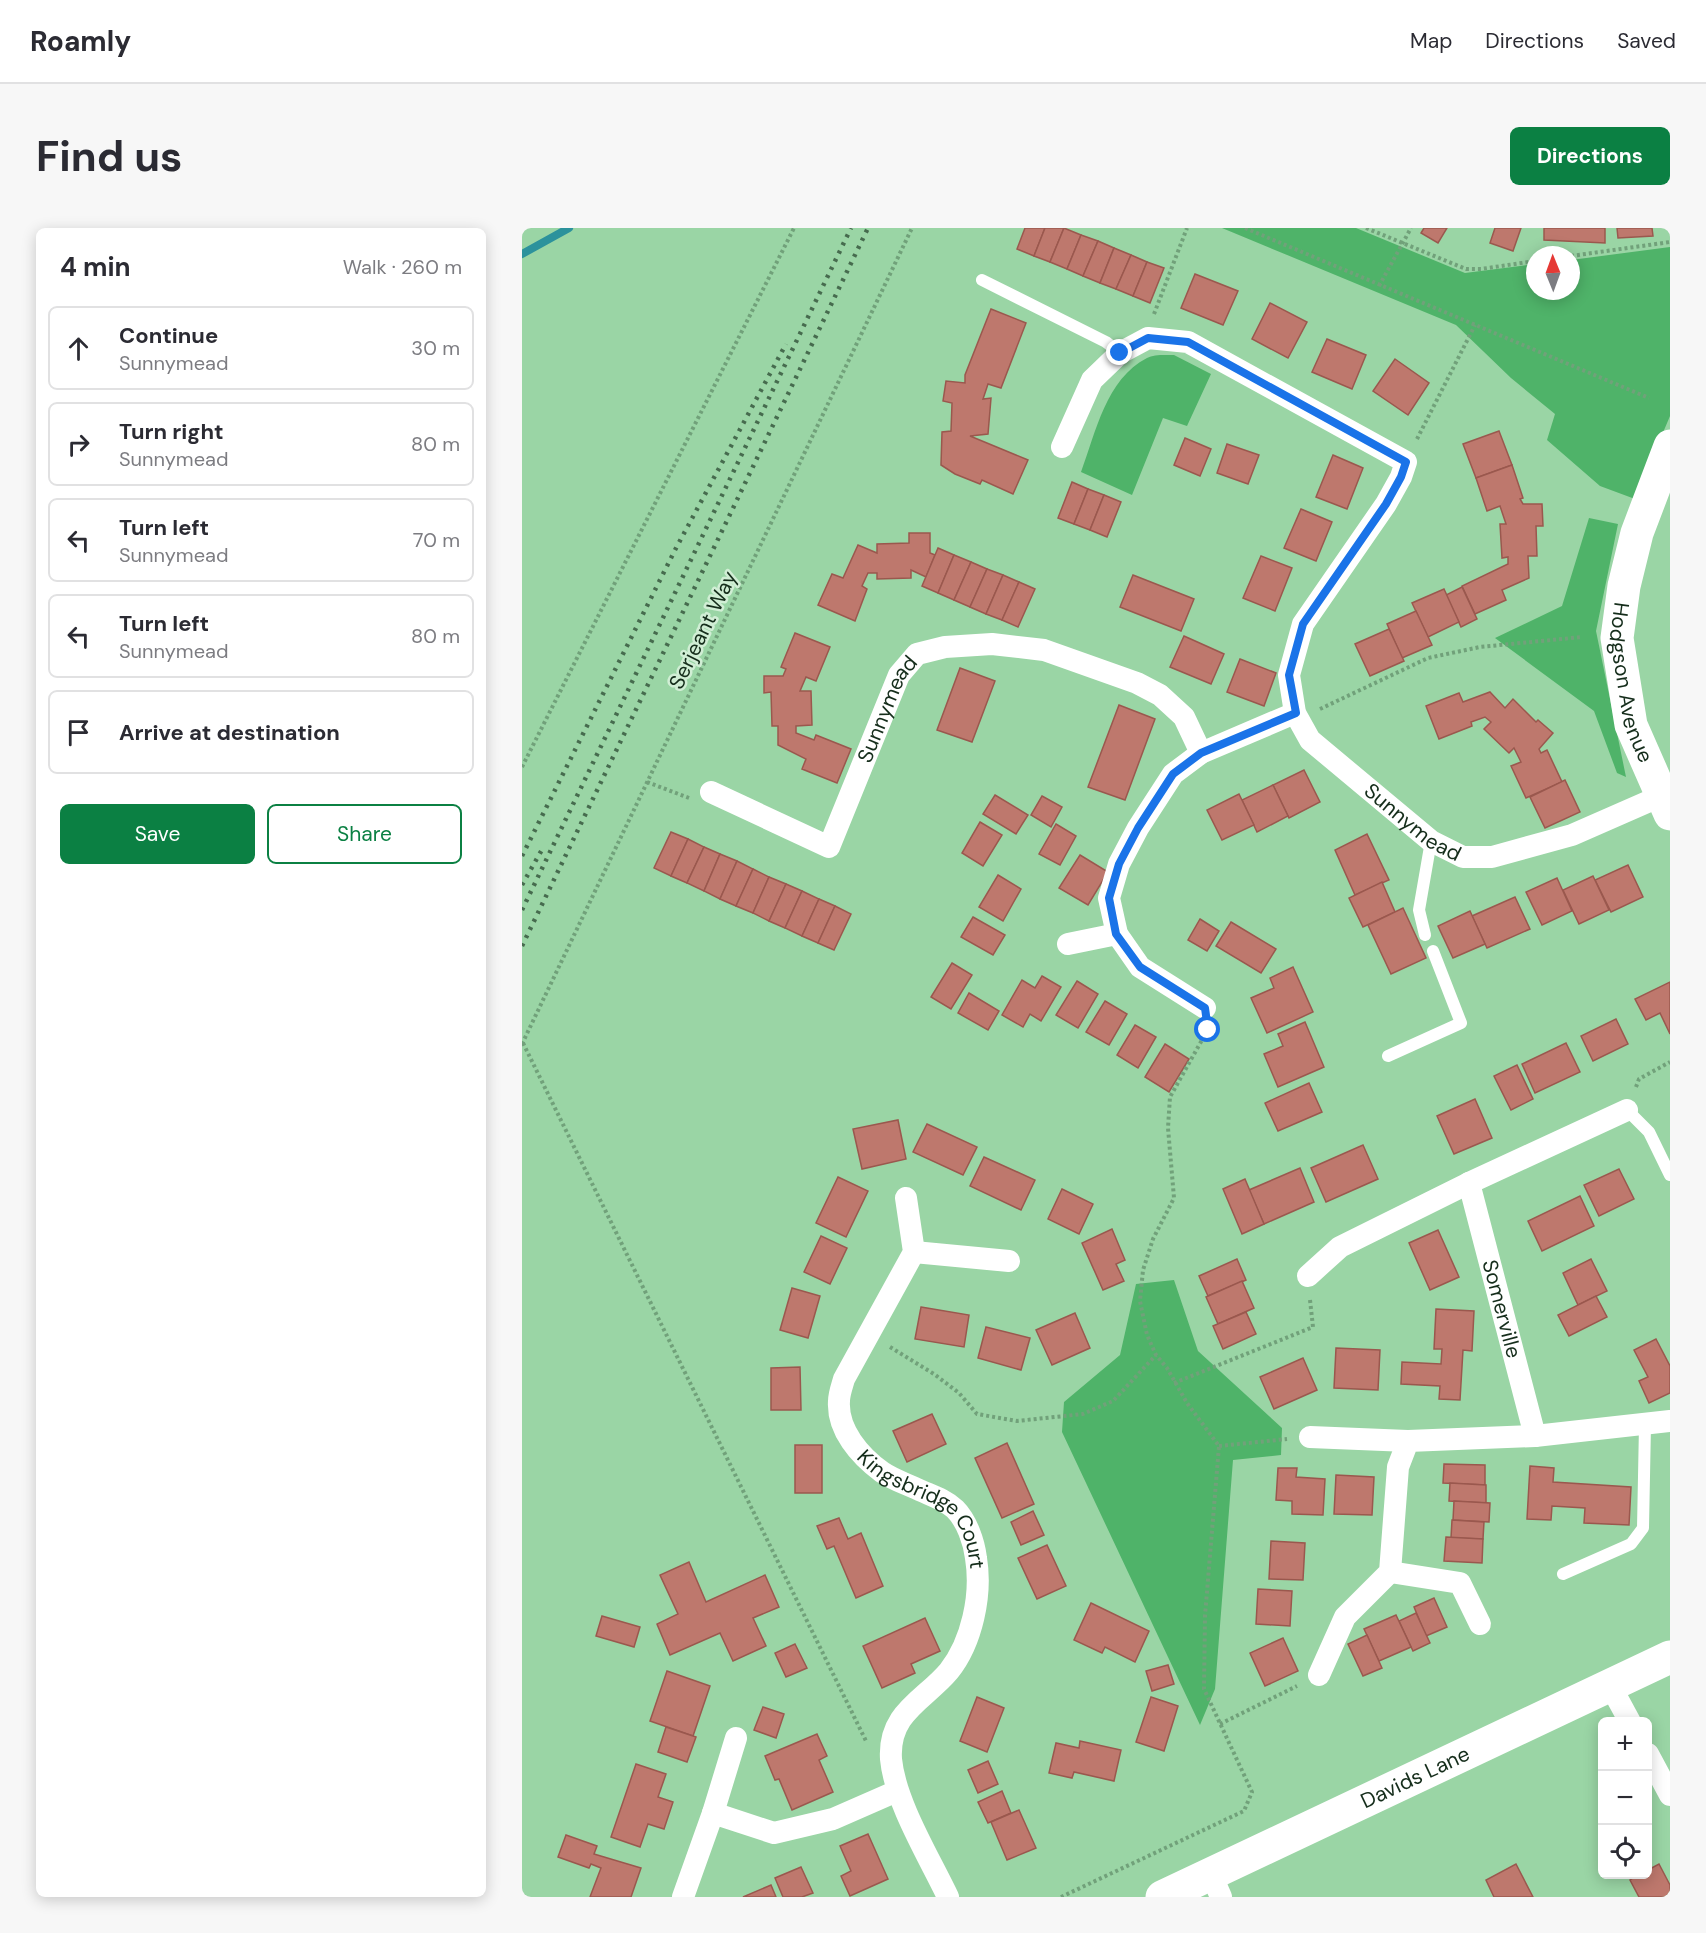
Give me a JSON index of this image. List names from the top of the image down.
{
  "streets": {
    "street": [
      "Hodgson Avenue",
      "Sunnymead",
      "Somerville",
      "Kingsbridge Court",
      "Davids Lane"
    ],
    "path": ["Serjeant Way"]
  },
  "crossings": [
    ["Hodgson Avenue", "Sunnymead"]
  ],
  "north": "top",
  "page": {
    "header": "Roamly",
    "nav": ["Map", "Directions", "Saved"],
    "buttons": [
      "Directions",
      ["Save", "Share"]
    ],
    "title": "Find us",
    "heading": ["4 min", "Walk · 260 m"],
    "list": [
      ["Continue", "Sunnymead", "30 m"],
      ["Turn right", "Sunnymead", "80 m"],
      ["Turn left", "Sunnymead", "70 m"],
      ["Turn left", "Sunnymead", "80 m"],
      "Arrive at destination"
    ],
    "map_buttons": ["+", "−"]
  }
}
